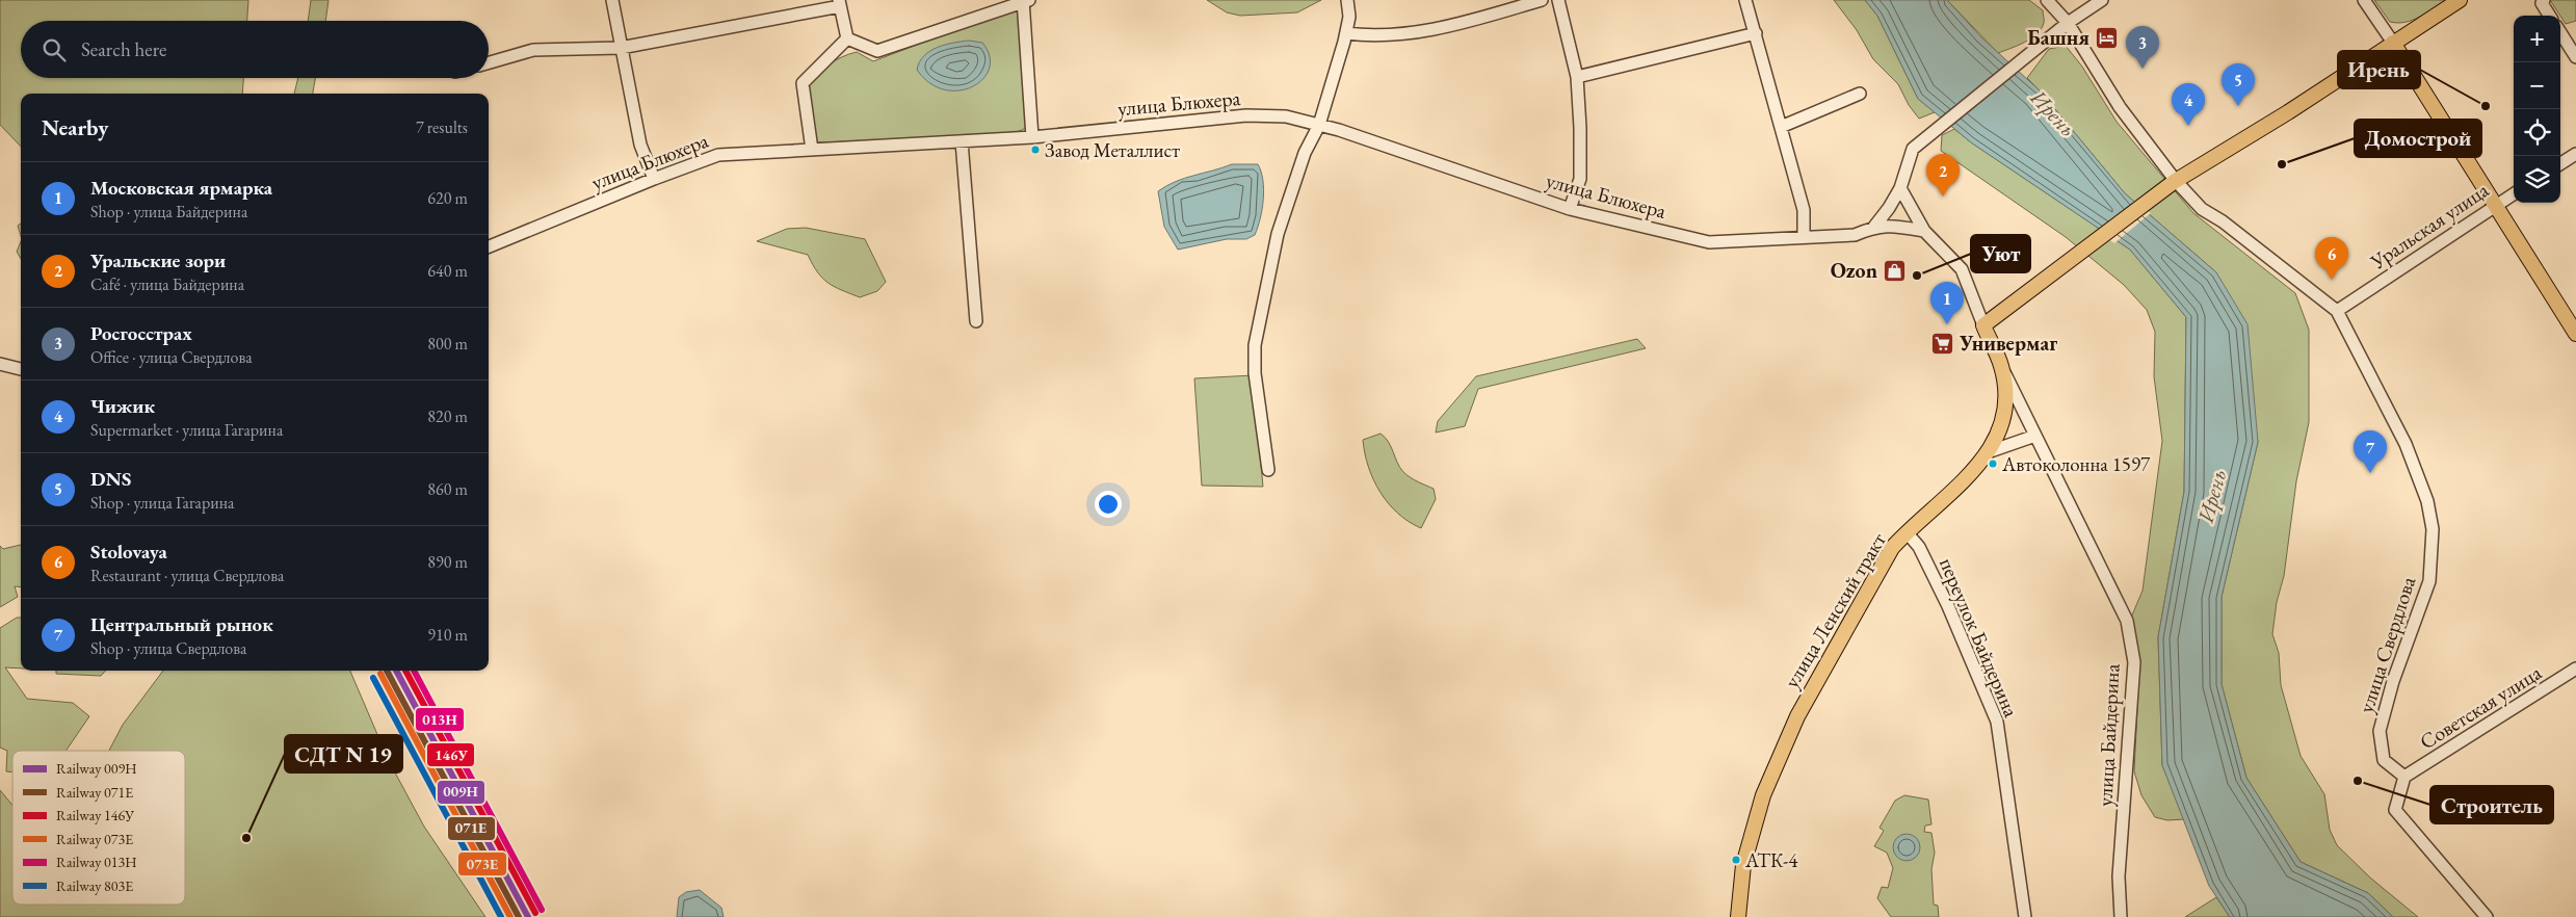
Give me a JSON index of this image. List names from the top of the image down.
{
  "streets": {
    "main road": ["улица Ленский тракт"],
    "street": [
      "улица Блюхера",
      "Уральская улица",
      "переулок Байдерина",
      "улица Свердлова",
      "Советская улица",
      "улица Байдерина"
    ]
  },
  "crossings": [
    ["Уральская улица", "улица Свердлова"],
    ["улица Ленский тракт", "переулок Байдерина"],
    ["улица Ленский тракт", "улица Байдерина"],
    ["улица Свердлова", "Советская улица"]
  ],
  "water": ["Ирень"],
  "places": {
    "hotel": ["Башня"],
    "other": [
      "Ирень",
      "Завод Металлист",
      "Домострой",
      "Уют",
      "Автоколонна 1597",
      "Строитель",
      "СДТ N 19",
      "АТК-4"
    ],
    "shop": ["Ozon"],
    "supermarket": ["Универмаг"]
  },
  "lines": [
    "rail line 009Н",
    "rail line 071Е",
    "rail line 146У",
    "rail line 013Н",
    "rail line 073Е",
    "rail line 803Е"
  ],
  "legend": [
    "Railway 009Н",
    "Railway 071Е",
    "Railway 146У",
    "Railway 073Е",
    "Railway 013Н",
    "Railway 803Е"
  ],
  "page": {
    "map_buttons": ["+", "−"],
    "search": "Search here",
    "pins": [
      "3",
      "5",
      "4",
      "2",
      "6",
      "1",
      "7"
    ],
    "heading": ["Nearby", "7 results"],
    "list": [
      {
        "mark": "1",
        "name": "Московская ярмарка",
        "note": "Shop · улица Байдерина",
        "value": "620 m"
      },
      {
        "mark": "2",
        "name": "Уральские зори",
        "note": "Café · улица Байдерина",
        "value": "640 m"
      },
      {
        "mark": "3",
        "name": "Росгосстрах",
        "note": "Office · улица Свердлова",
        "value": "800 m"
      },
      {
        "mark": "4",
        "name": "Чижик",
        "note": "Supermarket · улица Гагарина",
        "value": "820 m"
      },
      {
        "mark": "5",
        "name": "DNS",
        "note": "Shop · улица Гагарина",
        "value": "860 m"
      },
      {
        "mark": "6",
        "name": "Stolovaya",
        "note": "Restaurant · улица Свердлова",
        "value": "890 m"
      },
      {
        "mark": "7",
        "name": "Центральный рынок",
        "note": "Shop · улица Свердлова",
        "value": "910 m"
      }
    ]
  }
}
